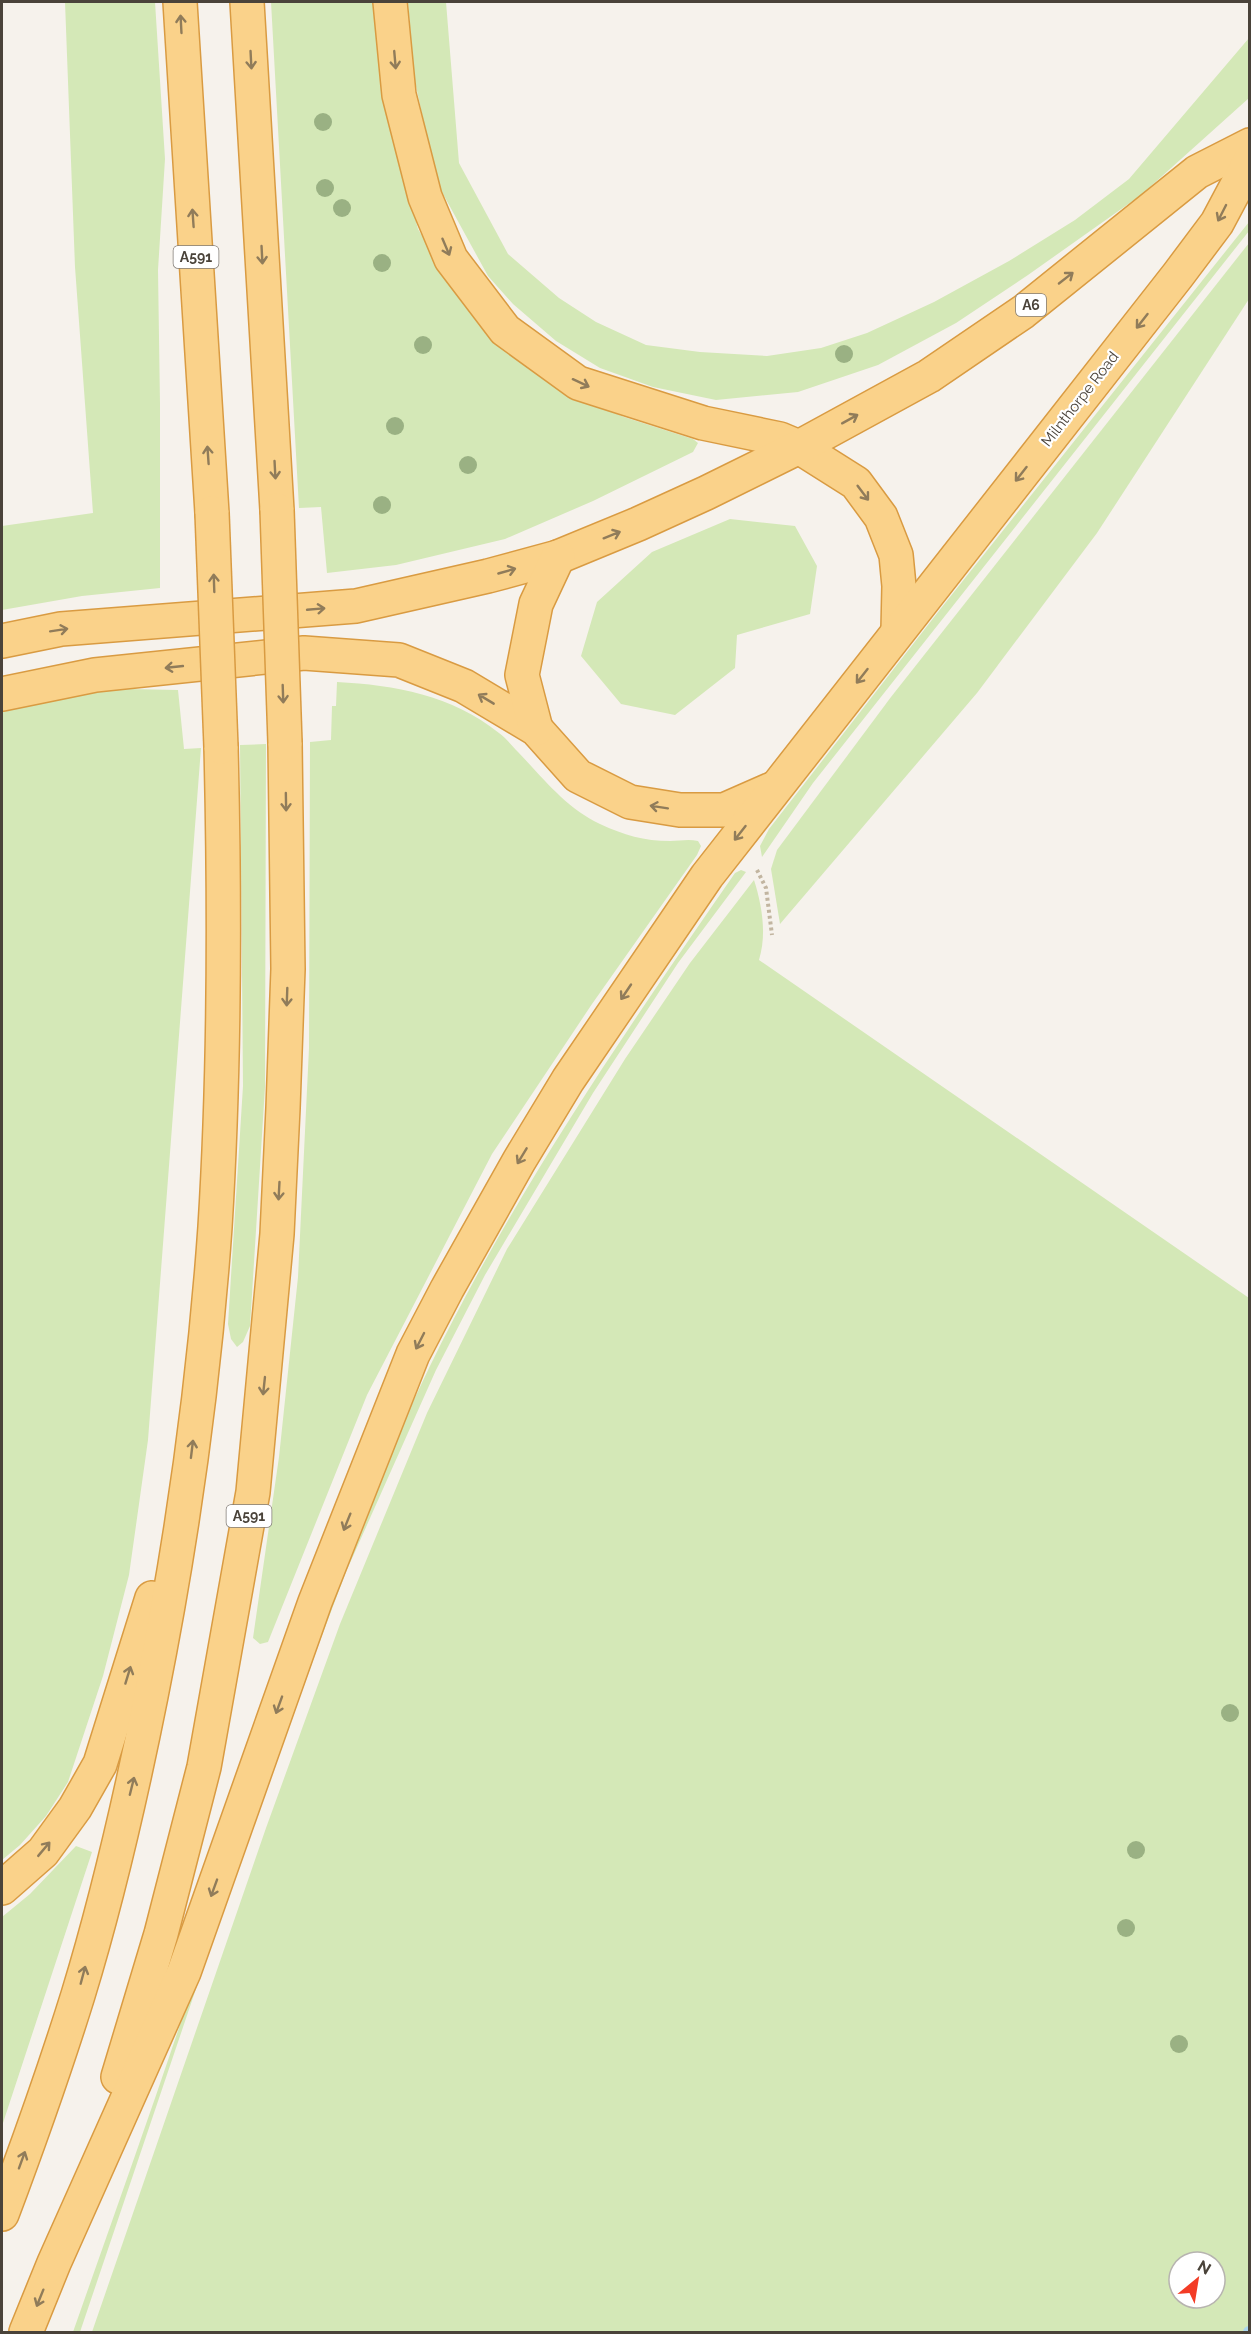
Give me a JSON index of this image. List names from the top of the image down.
{
  "streets": {
    "highway": ["A591", "A6", "Milnthorpe Road"]
  },
  "crossings": [
    ["A591", "Milnthorpe Road"]
  ],
  "north": "top right"
}
